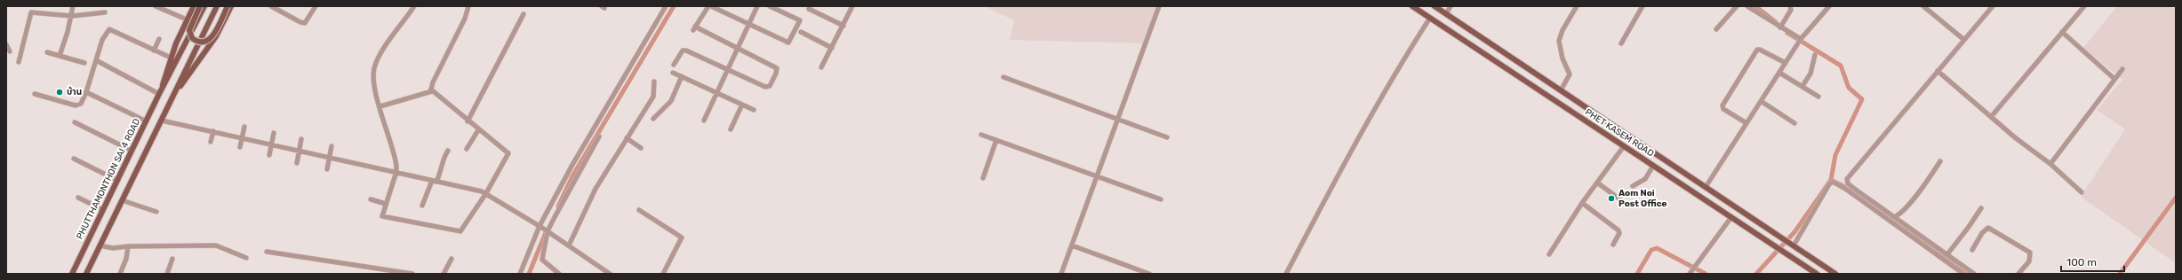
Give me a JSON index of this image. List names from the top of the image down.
{
  "streets": {
    "main road": ["PHET KASEM ROAD", "PHUTTHAMONTHON SAI 4 ROAD"]
  },
  "places": ["บ้าน", "Aom Noi Post Office"],
  "scale_bar": "100 m"
}
